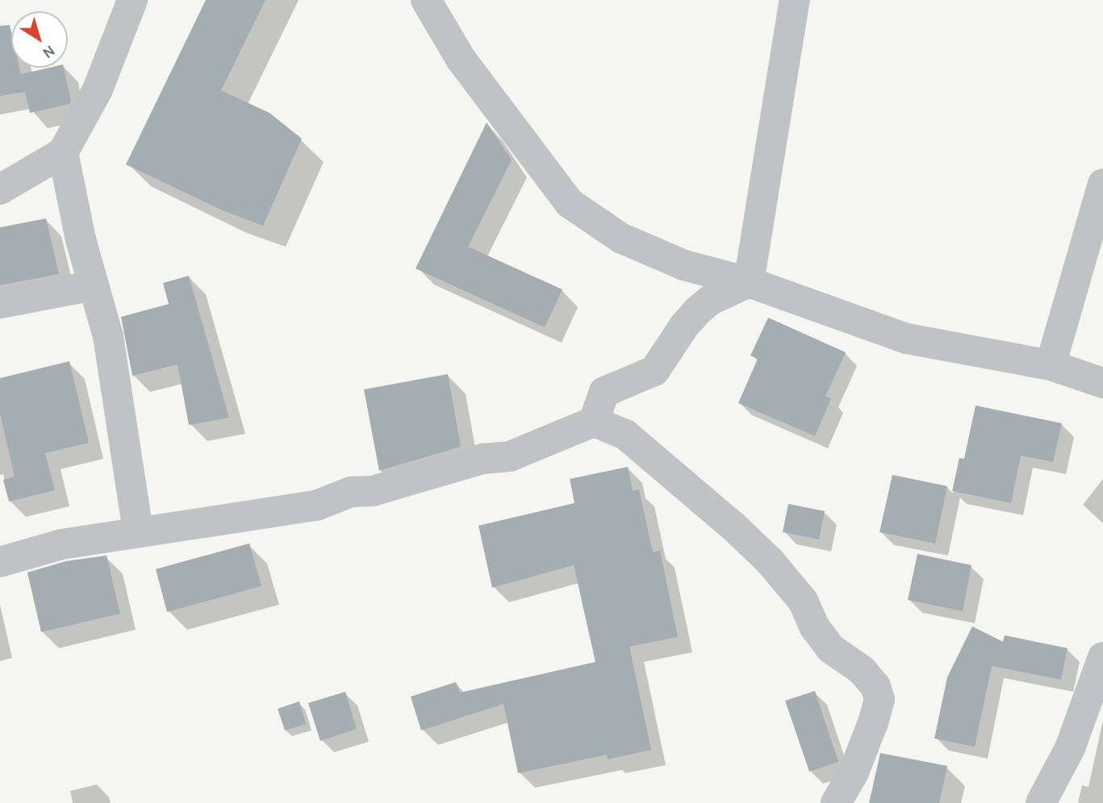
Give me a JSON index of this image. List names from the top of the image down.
{
  "north": "bottom right"
}
